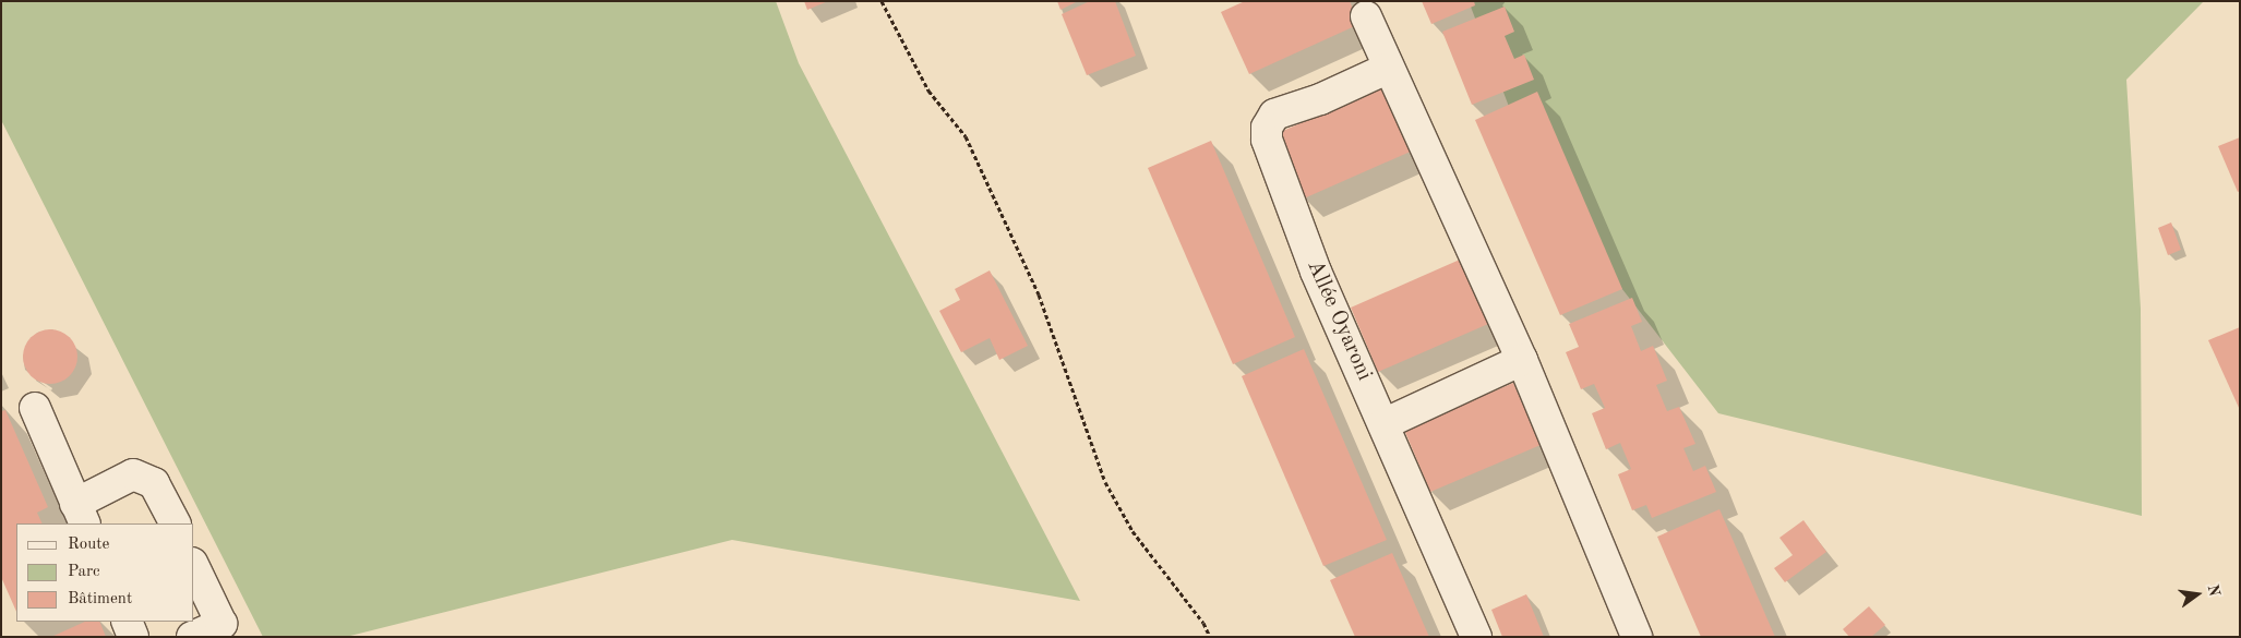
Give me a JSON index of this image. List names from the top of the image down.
{
  "streets": {
    "street": ["Allée Oyaroni"]
  },
  "legend": ["Route", "Parc", "Bâtiment"],
  "north": "right"
}
